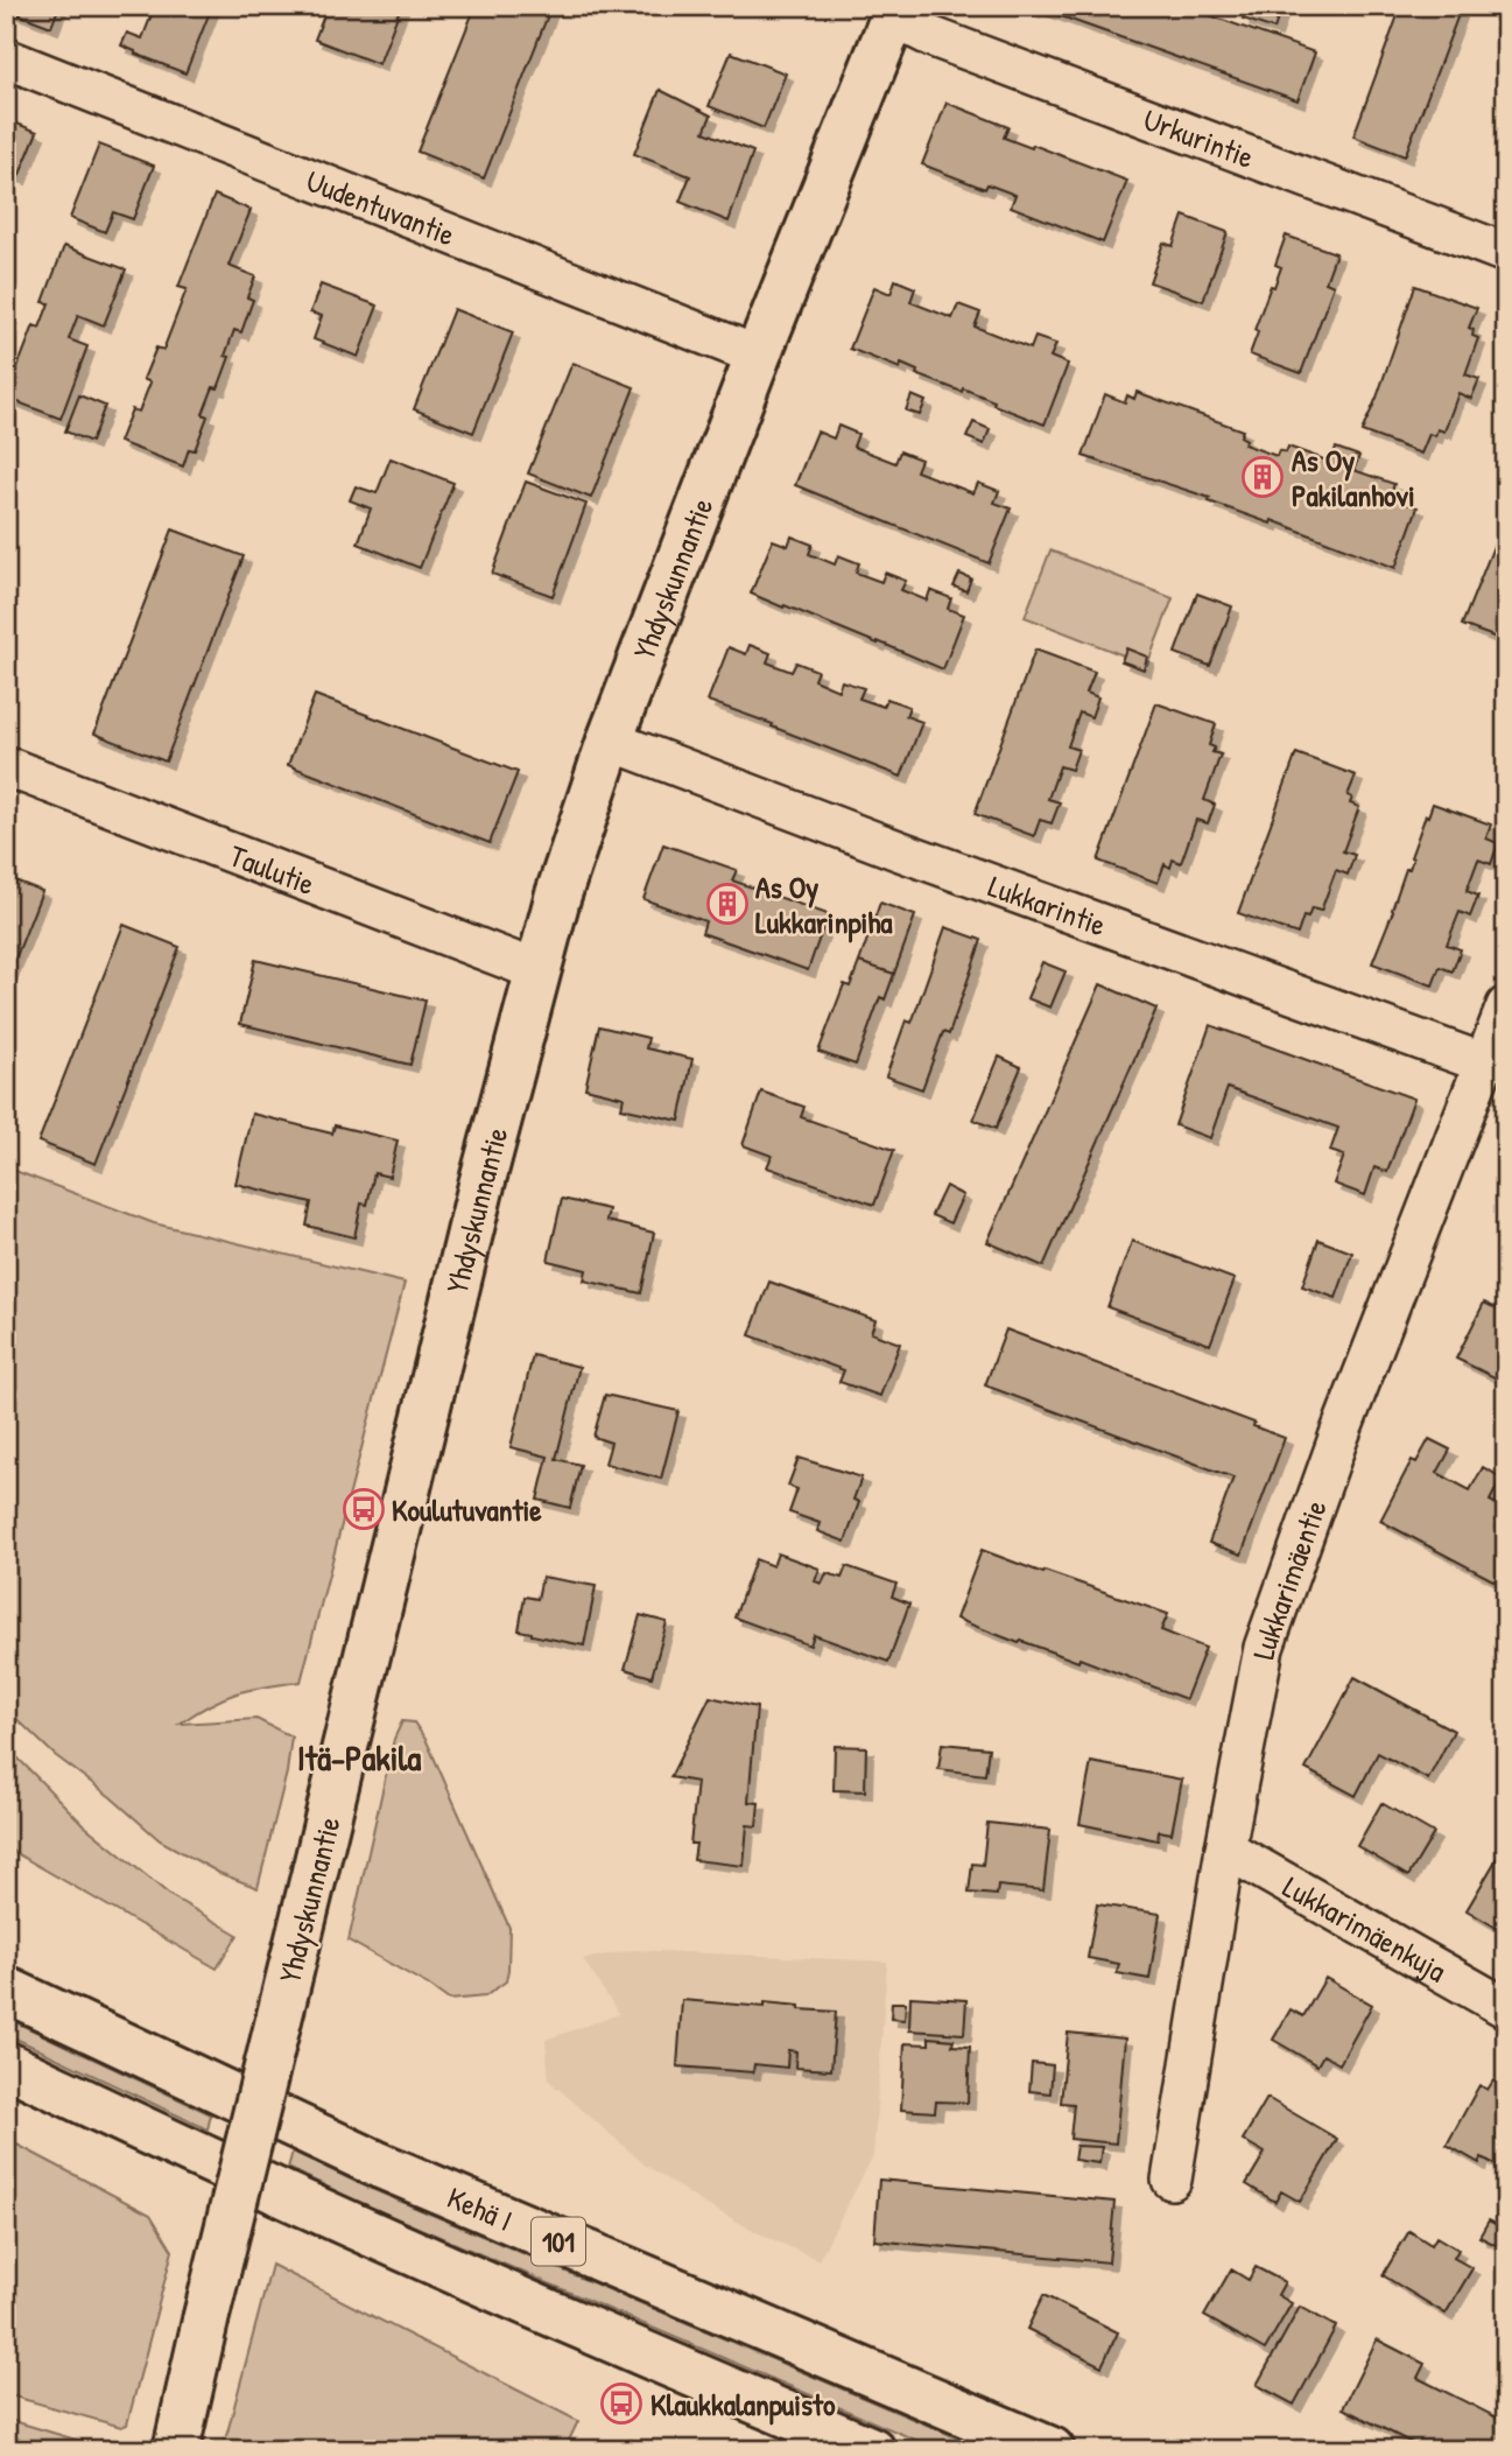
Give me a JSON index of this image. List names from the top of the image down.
{
  "streets": {
    "main road": ["Yhdyskunnantie", "Kehä I", "101"],
    "street": [
      "Urkurintie",
      "Uudentuvantie",
      "Taulutie",
      "Lukkarintie",
      "Lukkarimäentie",
      "Lukkarimäenkuja"
    ]
  },
  "crossings": [
    ["Urkurintie", "Yhdyskunnantie"],
    ["Uudentuvantie", "Yhdyskunnantie"],
    ["Yhdyskunnantie", "Taulutie"],
    ["Yhdyskunnantie", "Lukkarintie"],
    ["Lukkarintie", "Lukkarimäentie"],
    ["Lukkarimäentie", "Lukkarimäenkuja"]
  ],
  "districts": ["Itä-Pakila"],
  "places": {
    "building": ["As Oy Pakilanhovi", "As Oy Lukkarinpiha"],
    "bus stop": ["Koulutuvantie", "Klaukkalanpuisto"]
  }
}
